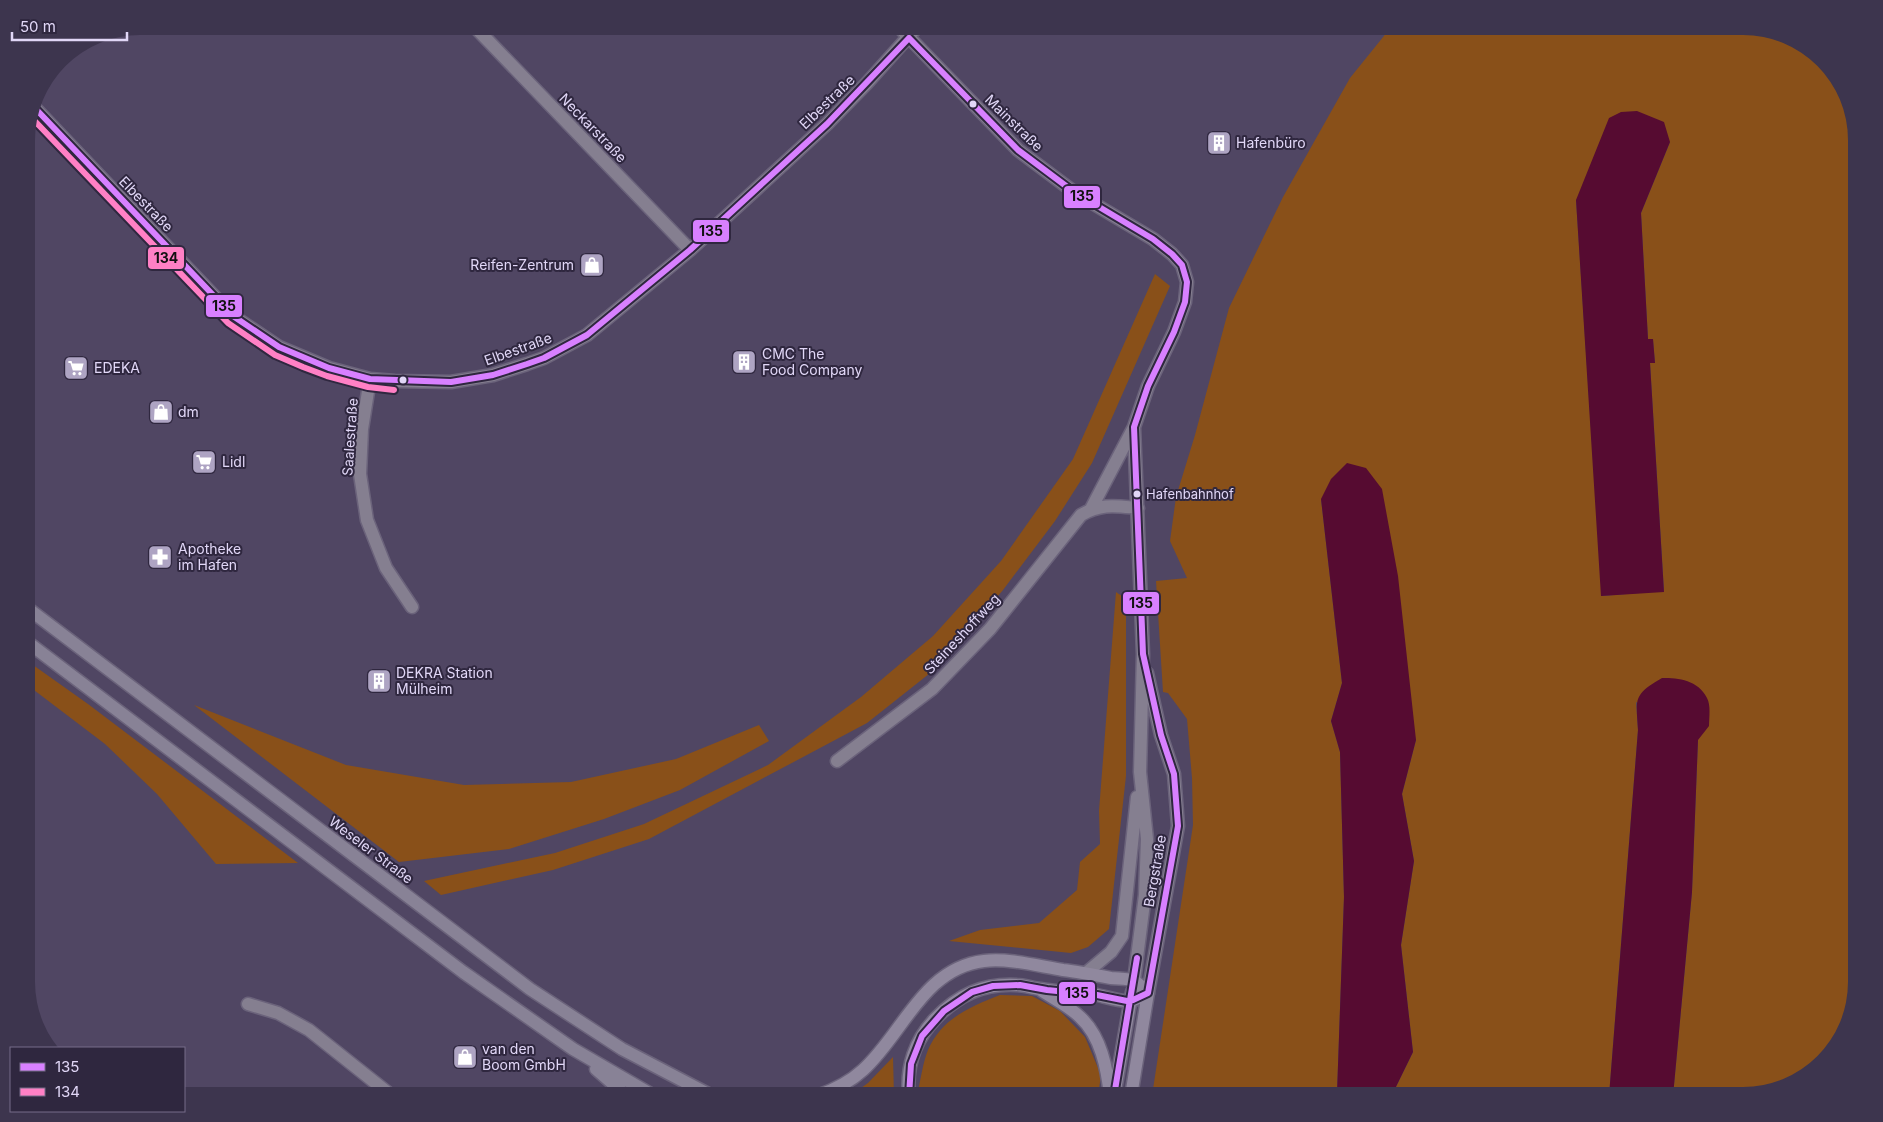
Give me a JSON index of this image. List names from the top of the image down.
{
  "streets": {
    "main road": ["Weseler Straße", "Bergstraße"],
    "street": [
      "Elbestraße",
      "Mainstraße",
      "Neckarstraße",
      "Saalestraße",
      "Steineshoffweg"
    ]
  },
  "crossings": [
    ["Elbestraße", "Mainstraße"],
    ["Elbestraße", "Neckarstraße"],
    ["Elbestraße", "Saalestraße"],
    ["Mainstraße", "Steineshoffweg"],
    ["Steineshoffweg", "Bergstraße"]
  ],
  "places": {
    "building": ["Hafenbüro", "CMC The Food Company", "DEKRA Station Mülheim"],
    "shop": ["Reifen-Zentrum", "dm", "van den Boom GmbH"],
    "supermarket": ["EDEKA", "Lidl"],
    "other": ["Hafenbahnhof"],
    "pharmacy": ["Apotheke im Hafen"]
  },
  "lines": ["transit line 135", "transit line 134"],
  "legend": ["135", "134"],
  "scale_bar": "50 m"
}
